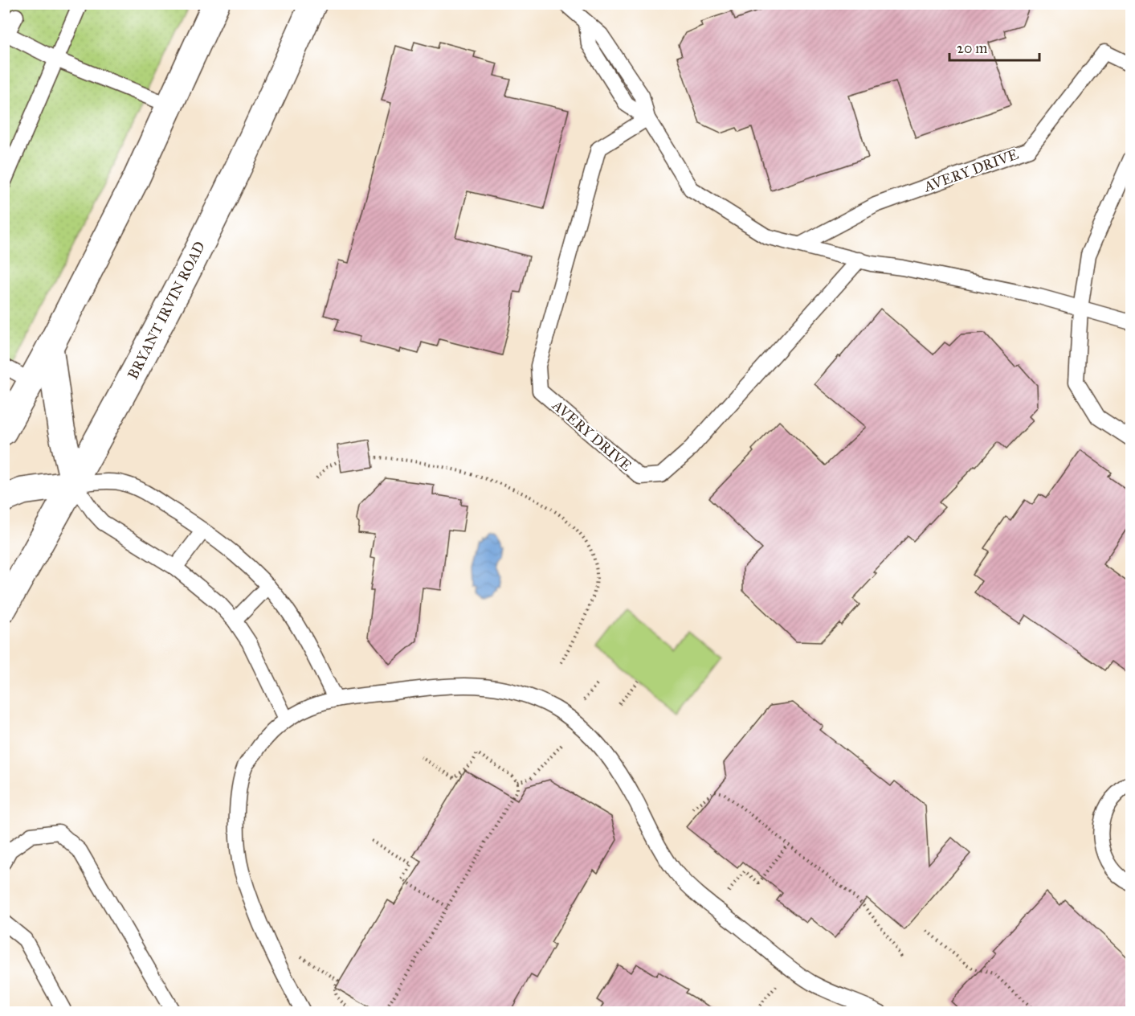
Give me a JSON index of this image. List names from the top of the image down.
{
  "streets": {
    "main road": ["BRYANT IRVIN ROAD"],
    "lane": ["AVERY DRIVE"]
  },
  "scale_bar": "20 m"
}
